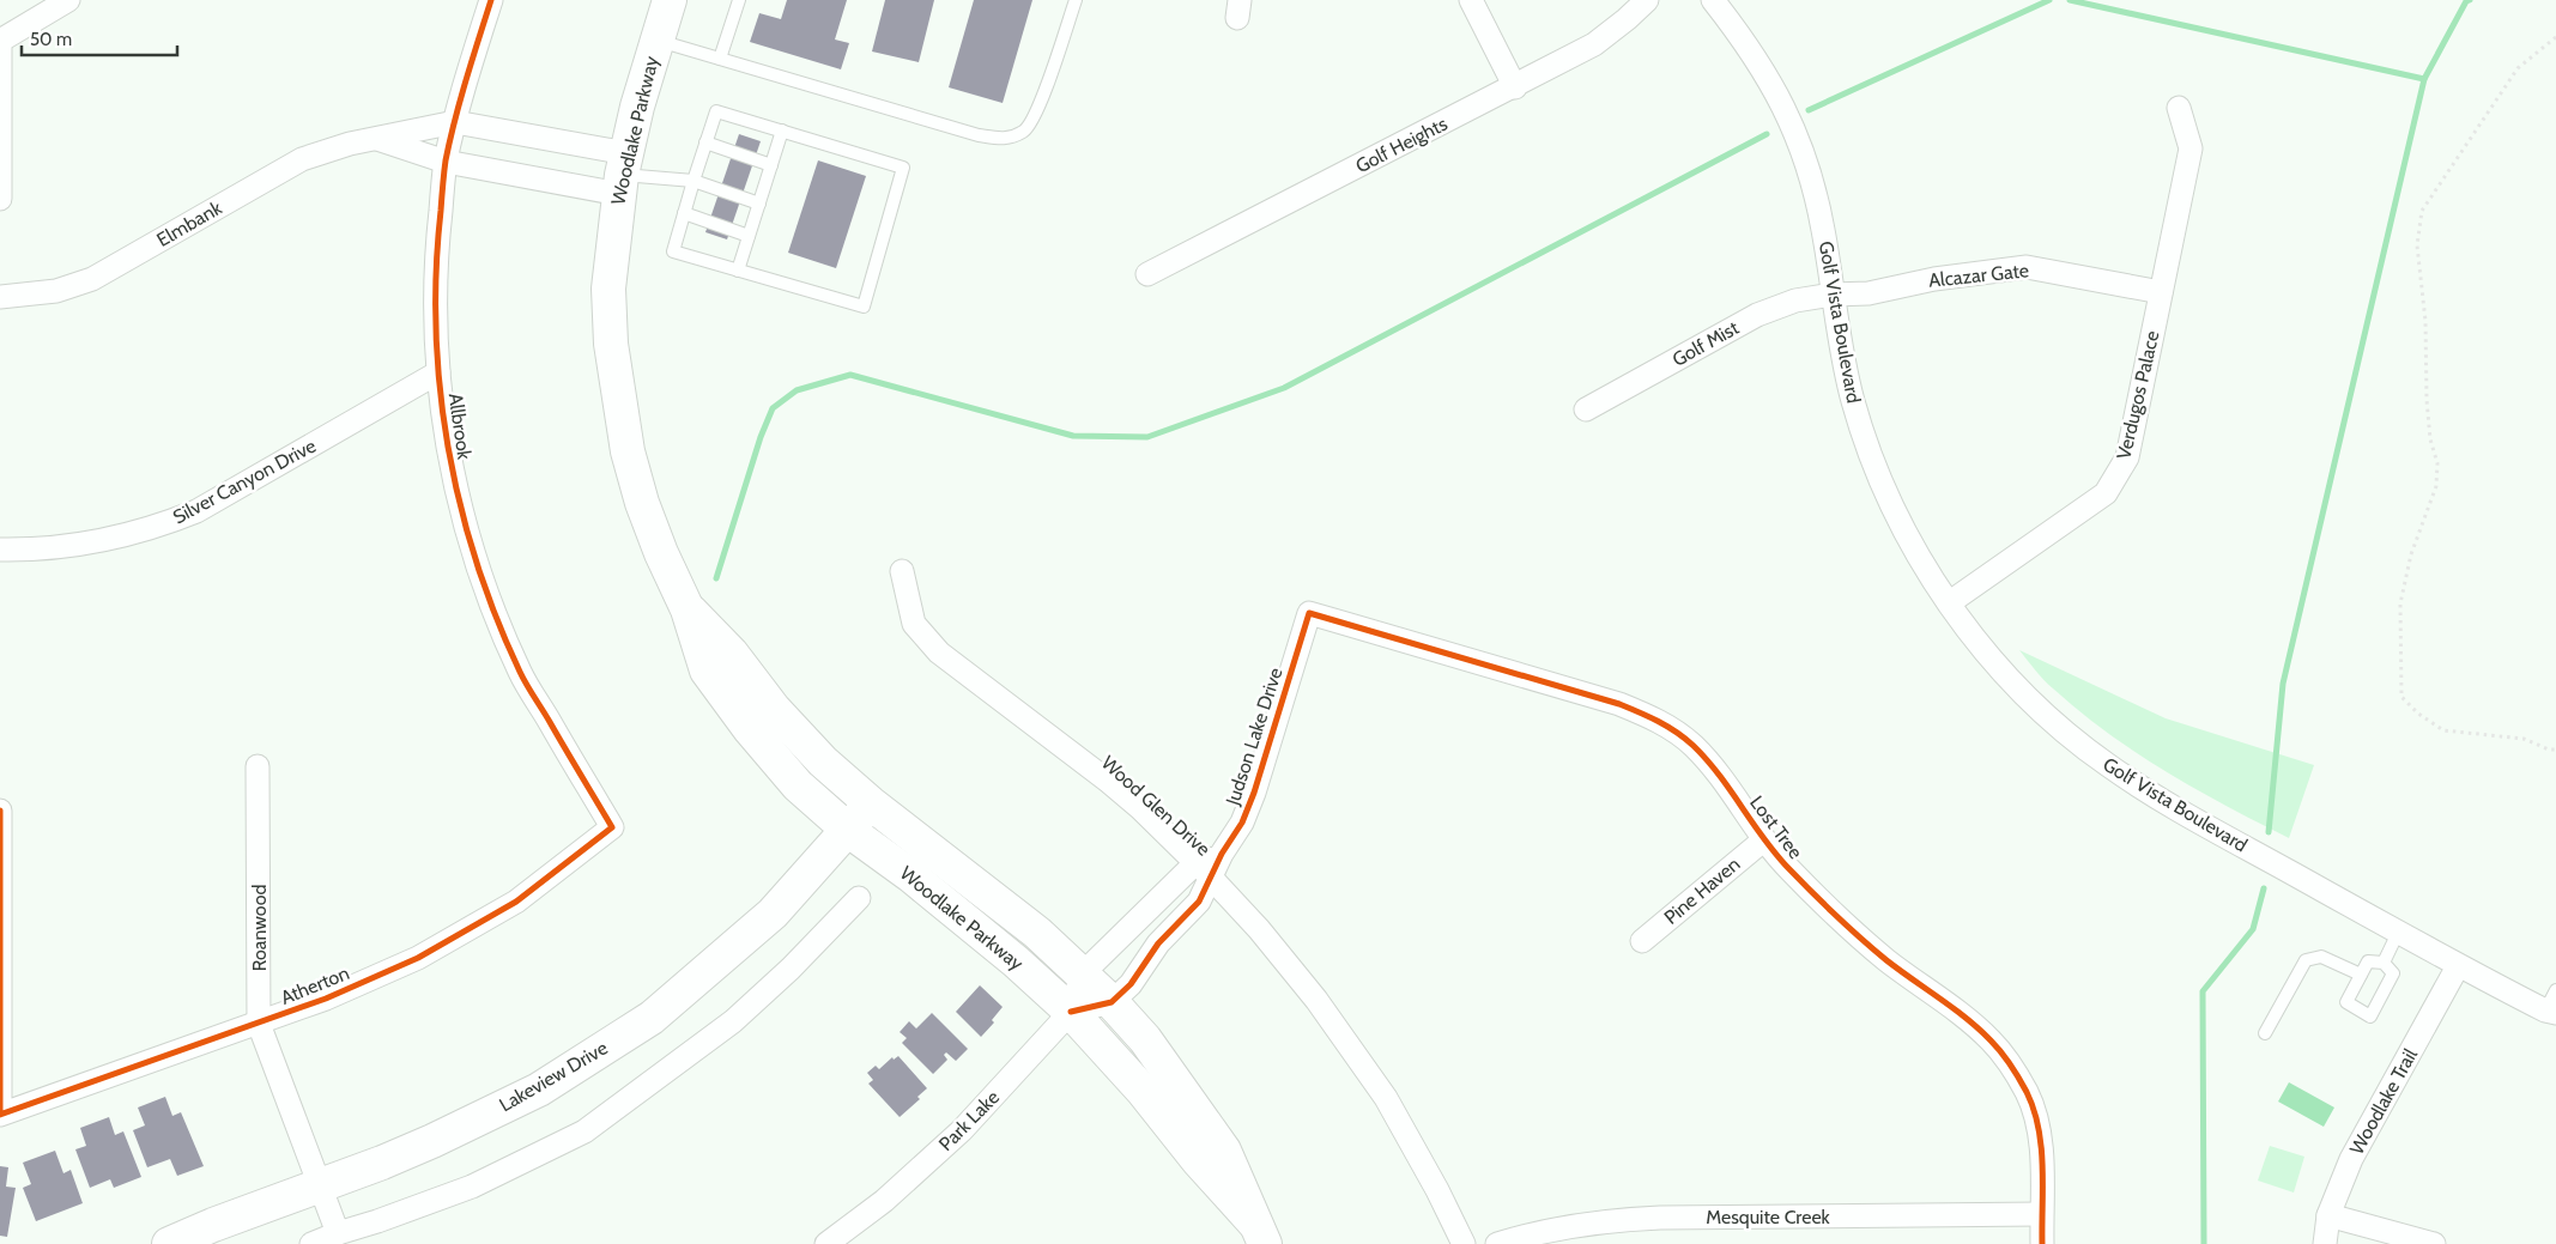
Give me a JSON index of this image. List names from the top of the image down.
{
  "streets": {
    "street": [
      "Woodlake Parkway",
      "Golf Heights",
      "Elmbank",
      "Alcazar Gate",
      "Golf Vista Boulevard",
      "Golf Mist",
      "Verdugos Palace",
      "Allbrook",
      "Silver Canyon Drive",
      "Judson Lake Drive",
      "Wood Glen Drive",
      "Lost Tree",
      "Pine Haven",
      "Roanwood",
      "Atherton",
      "Lakeview Drive",
      "Woodlake Trail",
      "Park Lake",
      "Mesquite Creek"
    ]
  },
  "crossings": [
    ["Woodlake Parkway", "Elmbank"],
    ["Woodlake Parkway", "Judson Lake Drive"],
    ["Woodlake Parkway", "Lakeview Drive"],
    ["Woodlake Parkway", "Park Lake"],
    ["Elmbank", "Allbrook"],
    ["Alcazar Gate", "Golf Vista Boulevard"],
    ["Alcazar Gate", "Golf Mist"],
    ["Alcazar Gate", "Verdugos Palace"],
    ["Golf Vista Boulevard", "Golf Mist"],
    ["Golf Vista Boulevard", "Verdugos Palace"],
    ["Golf Vista Boulevard", "Woodlake Trail"],
    ["Allbrook", "Silver Canyon Drive"],
    ["Allbrook", "Atherton"],
    ["Judson Lake Drive", "Wood Glen Drive"],
    ["Judson Lake Drive", "Lost Tree"],
    ["Judson Lake Drive", "Park Lake"],
    ["Lost Tree", "Pine Haven"],
    ["Lost Tree", "Mesquite Creek"],
    ["Roanwood", "Atherton"],
    ["Roanwood", "Lakeview Drive"]
  ],
  "scale_bar": "50 m"
}
